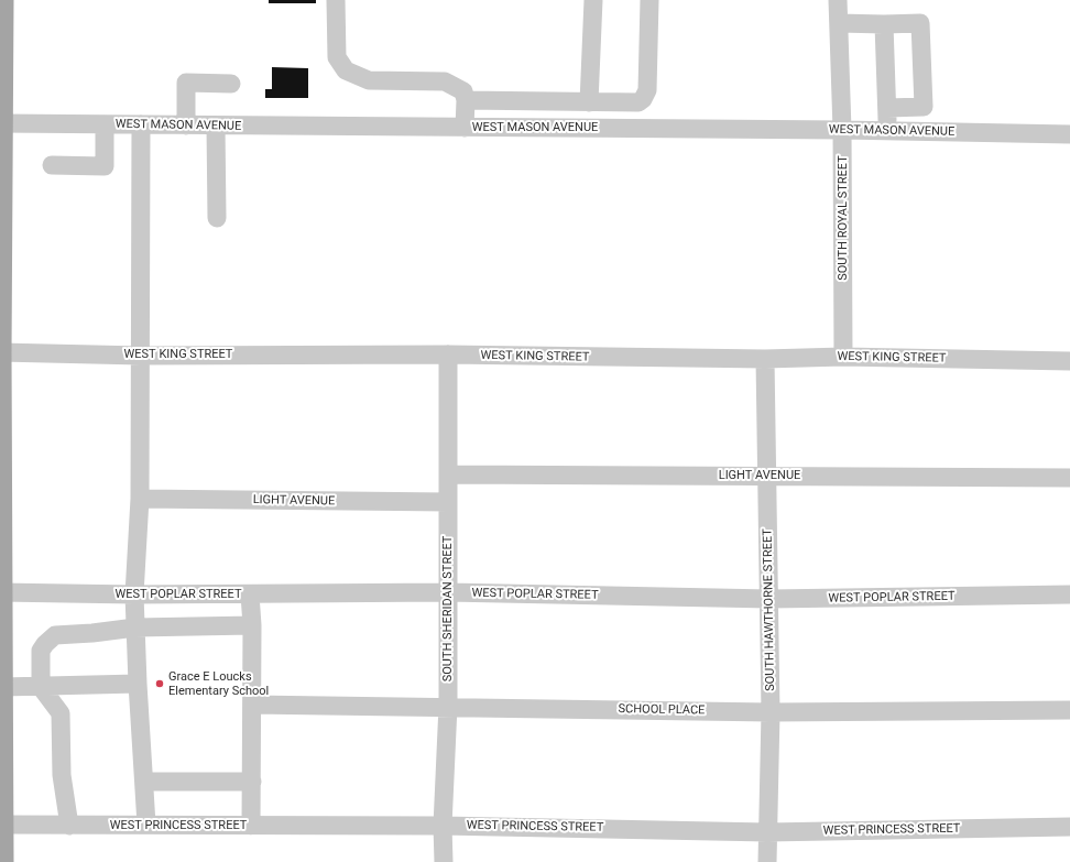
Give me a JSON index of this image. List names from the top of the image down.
{
  "streets": {
    "street": [
      "WEST MASON AVENUE",
      "SOUTH ROYAL STREET",
      "WEST KING STREET",
      "LIGHT AVENUE",
      "WEST POPLAR STREET",
      "SOUTH SHERIDAN STREET",
      "SOUTH HAWTHORNE STREET",
      "SCHOOL PLACE",
      "WEST PRINCESS STREET"
    ]
  },
  "crossings": [
    ["WEST MASON AVENUE", "SOUTH ROYAL STREET"],
    ["SOUTH ROYAL STREET", "WEST KING STREET"],
    ["WEST KING STREET", "SOUTH SHERIDAN STREET"],
    ["WEST KING STREET", "SOUTH HAWTHORNE STREET"],
    ["LIGHT AVENUE", "SOUTH SHERIDAN STREET"],
    ["LIGHT AVENUE", "SOUTH HAWTHORNE STREET"],
    ["WEST POPLAR STREET", "SOUTH SHERIDAN STREET"],
    ["WEST POPLAR STREET", "SOUTH HAWTHORNE STREET"],
    ["SOUTH SHERIDAN STREET", "SCHOOL PLACE"],
    ["SOUTH SHERIDAN STREET", "WEST PRINCESS STREET"],
    ["SOUTH HAWTHORNE STREET", "SCHOOL PLACE"],
    ["SOUTH HAWTHORNE STREET", "WEST PRINCESS STREET"]
  ],
  "places": ["Grace E Loucks Elementary School"]
}
